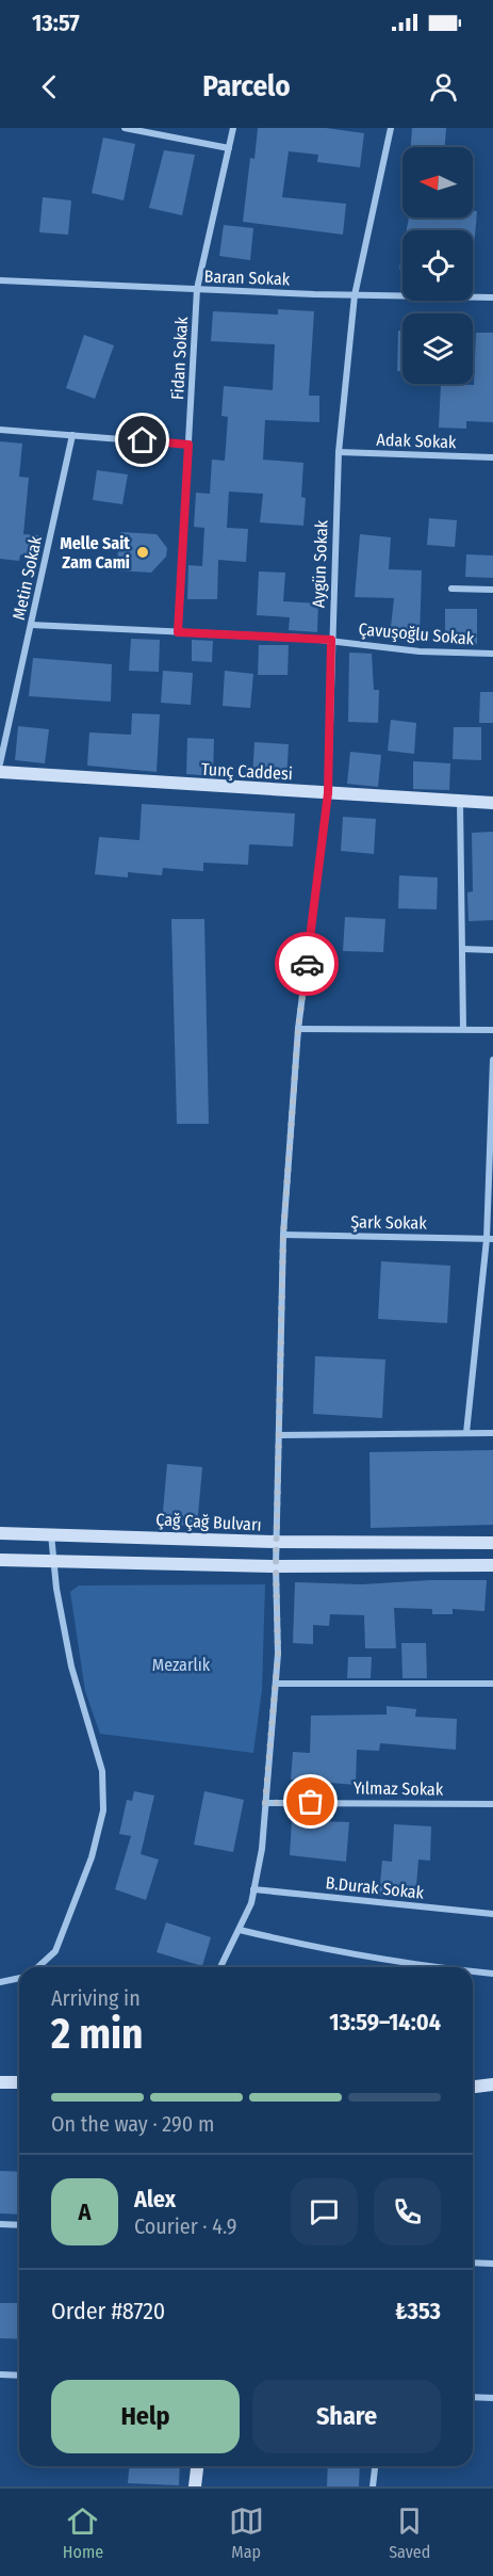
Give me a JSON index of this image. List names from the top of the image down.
{
  "streets": {
    "main road": ["Tunç Caddesi", "Çağ Çağ Bulvarı"],
    "street": [
      "Baran Sokak",
      "Fidan Sokak",
      "Adak Sokak",
      "Aygün Sokak",
      "Metin Sokak",
      "Çavuşoğlu Sokak",
      "Şark Sokak",
      "Yılmaz Sokak",
      "B.Durak Sokak"
    ]
  },
  "crossings": [
    ["Baran Sokak", "Fidan Sokak"],
    ["Baran Sokak", "Aygün Sokak"],
    ["Fidan Sokak", "Çavuşoğlu Sokak"],
    ["Adak Sokak", "Aygün Sokak"],
    ["Aygün Sokak", "Çavuşoğlu Sokak"],
    ["Aygün Sokak", "Tunç Caddesi"],
    ["Aygün Sokak", "Şark Sokak"],
    ["Aygün Sokak", "Çağ Çağ Bulvarı"],
    ["Aygün Sokak", "Yılmaz Sokak"],
    ["Aygün Sokak", "B.Durak Sokak"],
    ["Metin Sokak", "Çavuşoğlu Sokak"]
  ],
  "parks": ["Mezarlık"],
  "places": ["Melle Sait Zam Cami"],
  "north": "left",
  "page": {
    "status": "13:57",
    "header": "Parcelo",
    "heading": ["2 min", "Arriving in", "13:59–14:04"],
    "panel": [
      "Alex",
      "Courier · 4.9",
      "Order #8720",
      "₺353"
    ],
    "bar": "On the way · 290 m",
    "round": "A",
    "buttons": ["Help", "Share"],
    "tabs": ["Home", "Map", "Saved"]
  }
}
